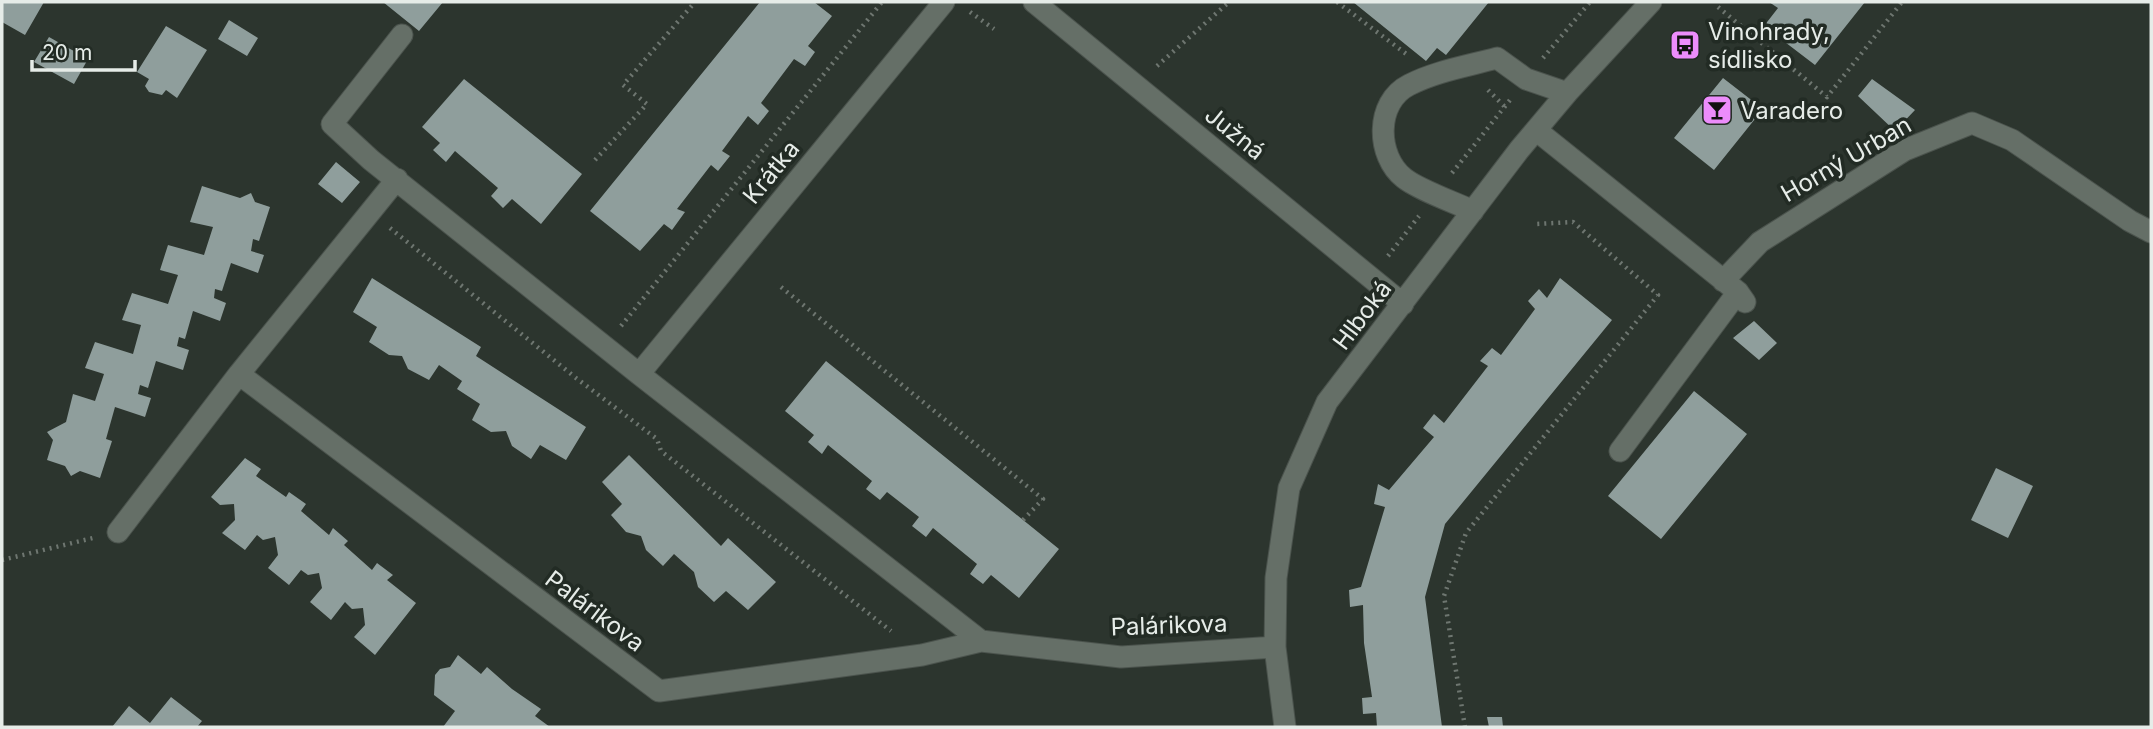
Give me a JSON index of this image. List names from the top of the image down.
{
  "streets": {
    "street": [
      "Južná",
      "Horný Urban",
      "Krátka",
      "Hlboká",
      "Palárikova"
    ]
  },
  "crossings": [
    ["Južná", "Hlboká"],
    ["Hlboká", "Palárikova"]
  ],
  "places": {
    "bus stop": ["Vinohrady, sídlisko"],
    "bar": ["Varadero"]
  },
  "scale_bar": "20 m"
}
